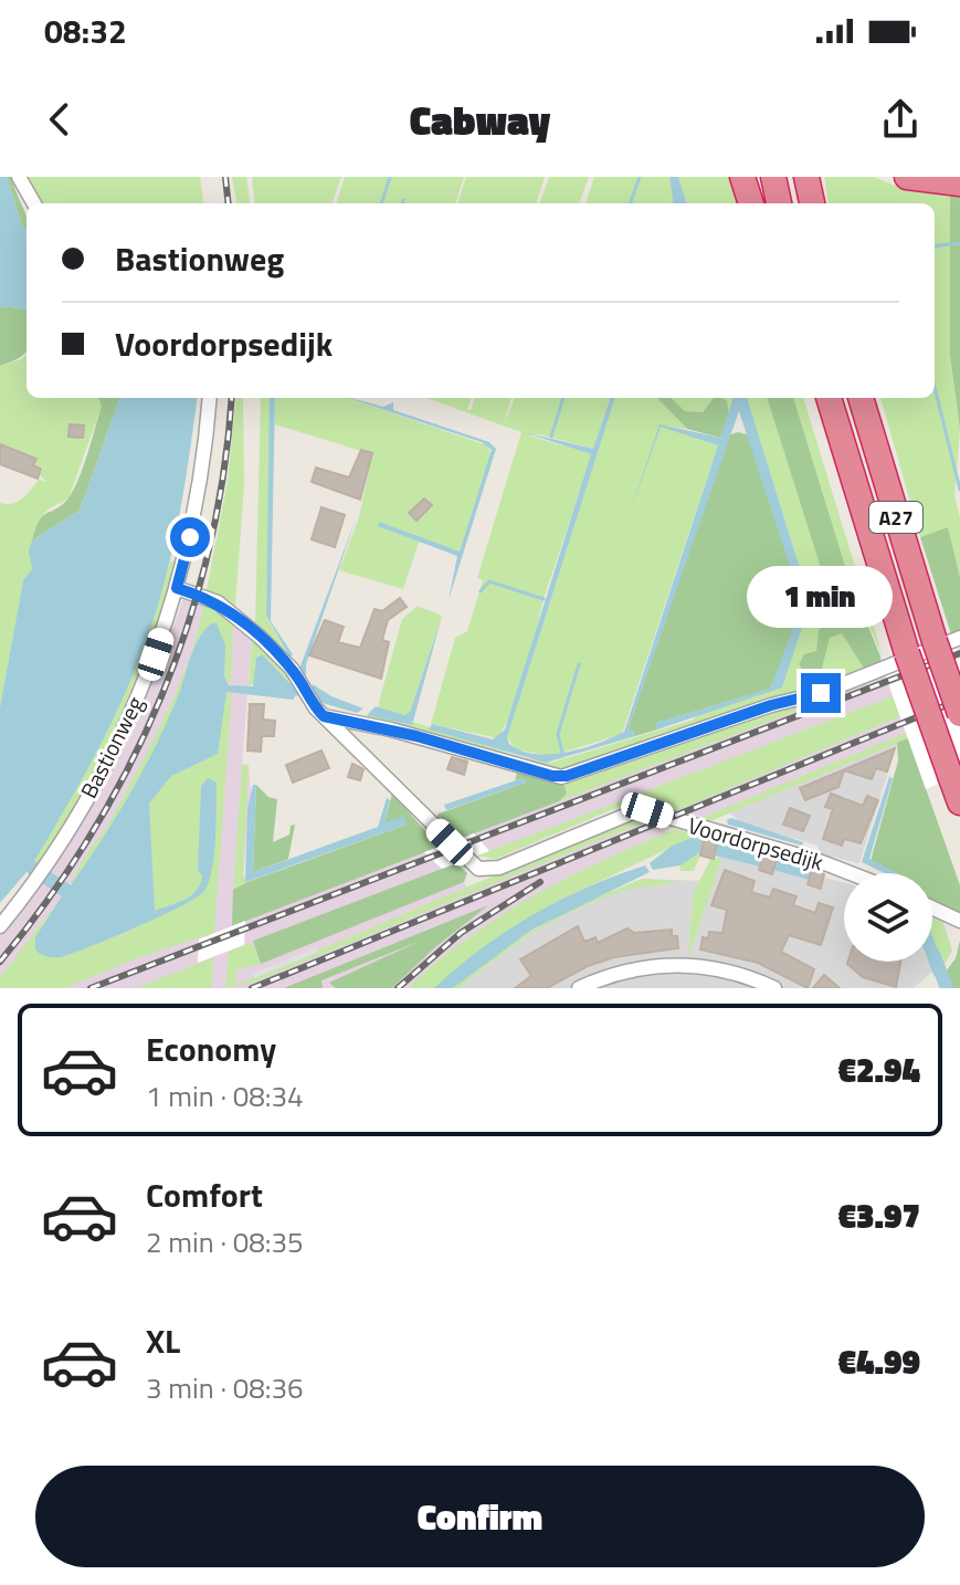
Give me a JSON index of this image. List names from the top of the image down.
{
  "streets": {
    "highway": ["A27"],
    "street": ["Bastionweg", "Voordorpsedijk"]
  },
  "crossings": [
    ["Bastionweg", "Voordorpsedijk"]
  ],
  "page": {
    "status": "08:32",
    "header": "Cabway",
    "banner": ["Bastionweg", "Voordorpsedijk"],
    "bubble": "1 min",
    "list": [
      {
        "name": "Economy",
        "note": "1 min · 08:34",
        "value": "€2.94"
      },
      {
        "name": "Comfort",
        "note": "2 min · 08:35",
        "value": "€3.97"
      },
      {
        "name": "XL",
        "note": "3 min · 08:36",
        "value": "€4.99"
      }
    ],
    "buttons": "Confirm"
  }
}
